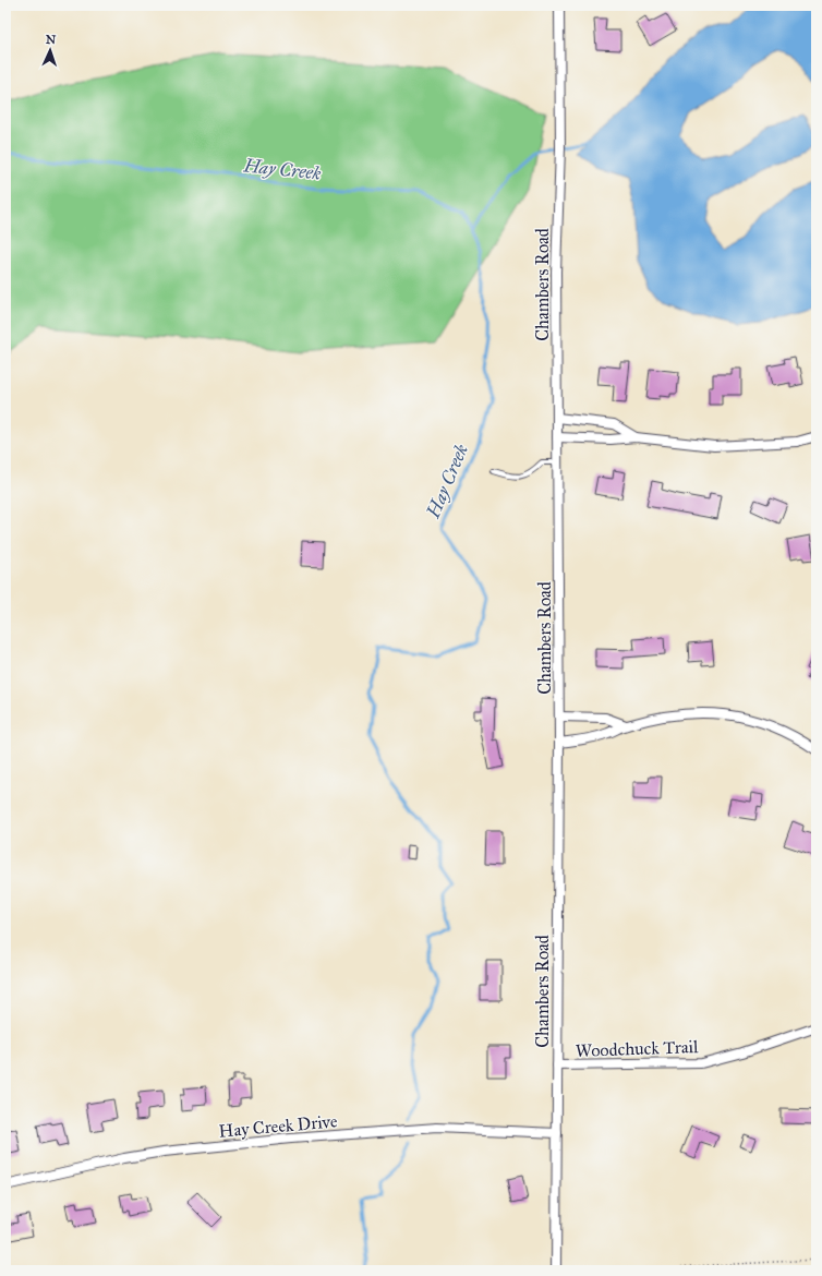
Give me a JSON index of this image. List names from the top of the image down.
{
  "streets": {
    "street": ["Chambers Road", "Woodchuck Trail", "Hay Creek Drive"]
  },
  "crossings": [
    ["Chambers Road", "Woodchuck Trail"],
    ["Chambers Road", "Hay Creek Drive"]
  ],
  "water": ["Hay Creek"],
  "north": "top"
}
